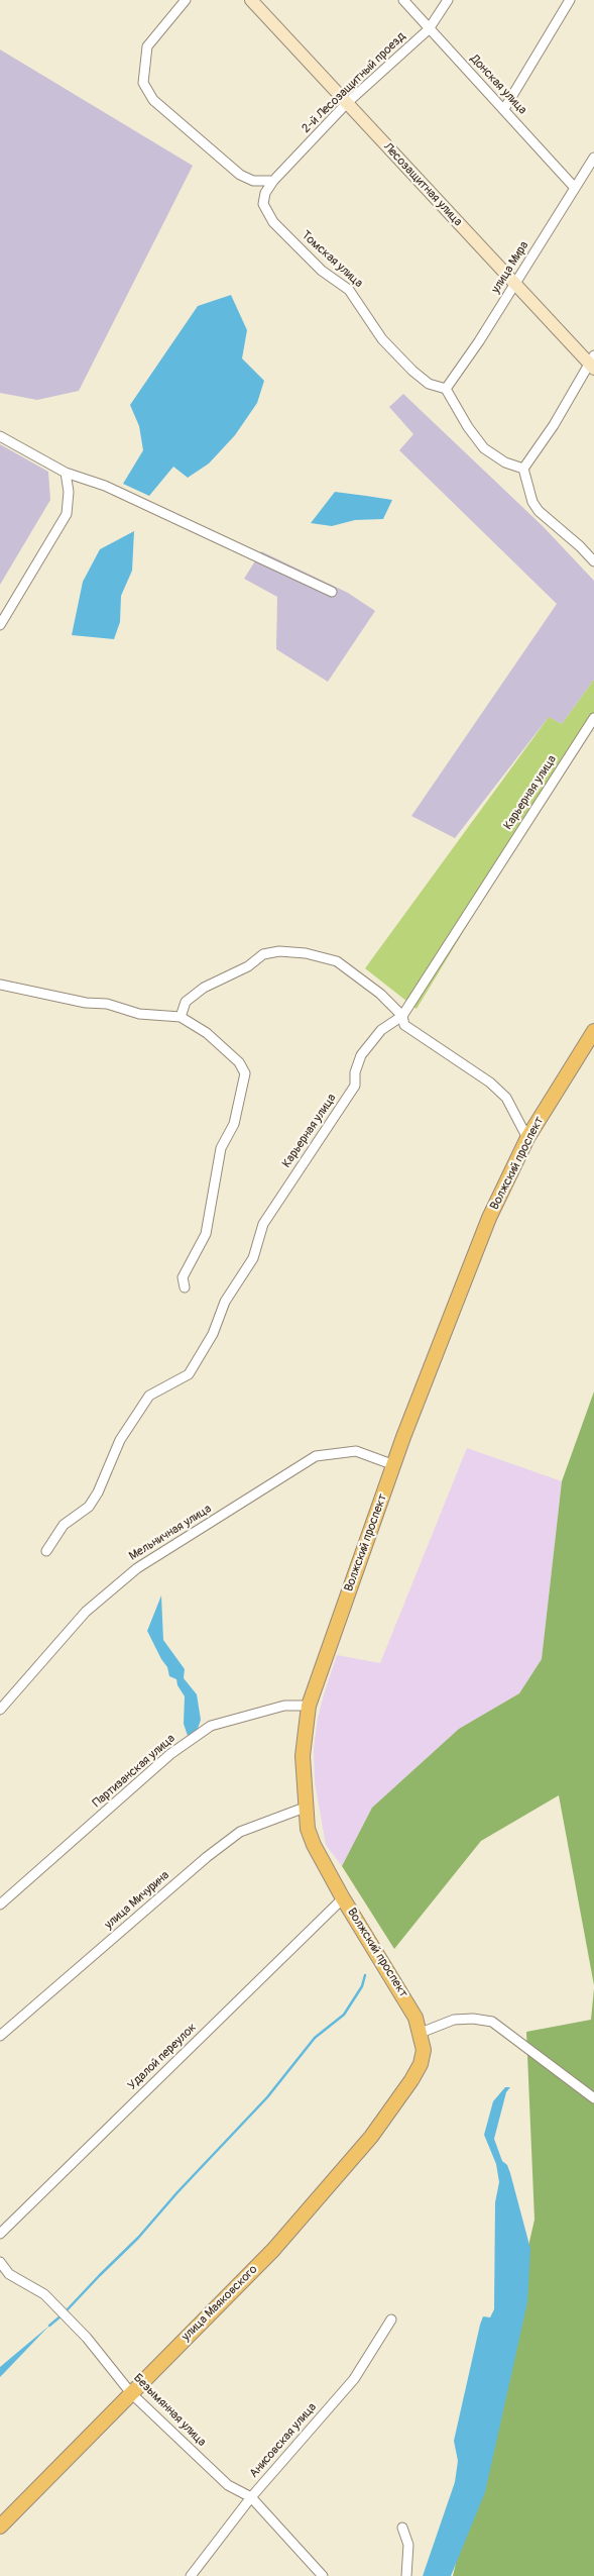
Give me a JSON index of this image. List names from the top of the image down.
{
  "streets": {
    "main road": ["Волжский проспект", "улица Маяковского"],
    "street": [
      "2-й Лесозащитный проезд",
      "Донская улица",
      "Лесозащитная улица",
      "Томская улица",
      "улица Мира",
      "Карьерная улица",
      "Мельничная улица",
      "Партизанская улица",
      "улица Мичурина",
      "Удалой переулок",
      "Безымянная улица",
      "Анисовская улица"
    ]
  },
  "crossings": [
    ["2-й Лесозащитный проезд", "Донская улица"],
    ["2-й Лесозащитный проезд", "Лесозащитная улица"],
    ["2-й Лесозащитный проезд", "Томская улица"],
    ["Донская улица", "улица Мира"],
    ["Лесозащитная улица", "улица Мира"],
    ["Томская улица", "улица Мира"],
    ["Волжский проспект", "Мельничная улица"],
    ["Волжский проспект", "Партизанская улица"],
    ["Волжский проспект", "улица Мичурина"],
    ["Волжский проспект", "Удалой переулок"],
    ["Волжский проспект", "улица Маяковского"],
    ["улица Маяковского", "Безымянная улица"],
    ["Безымянная улица", "Анисовская улица"]
  ]
}
